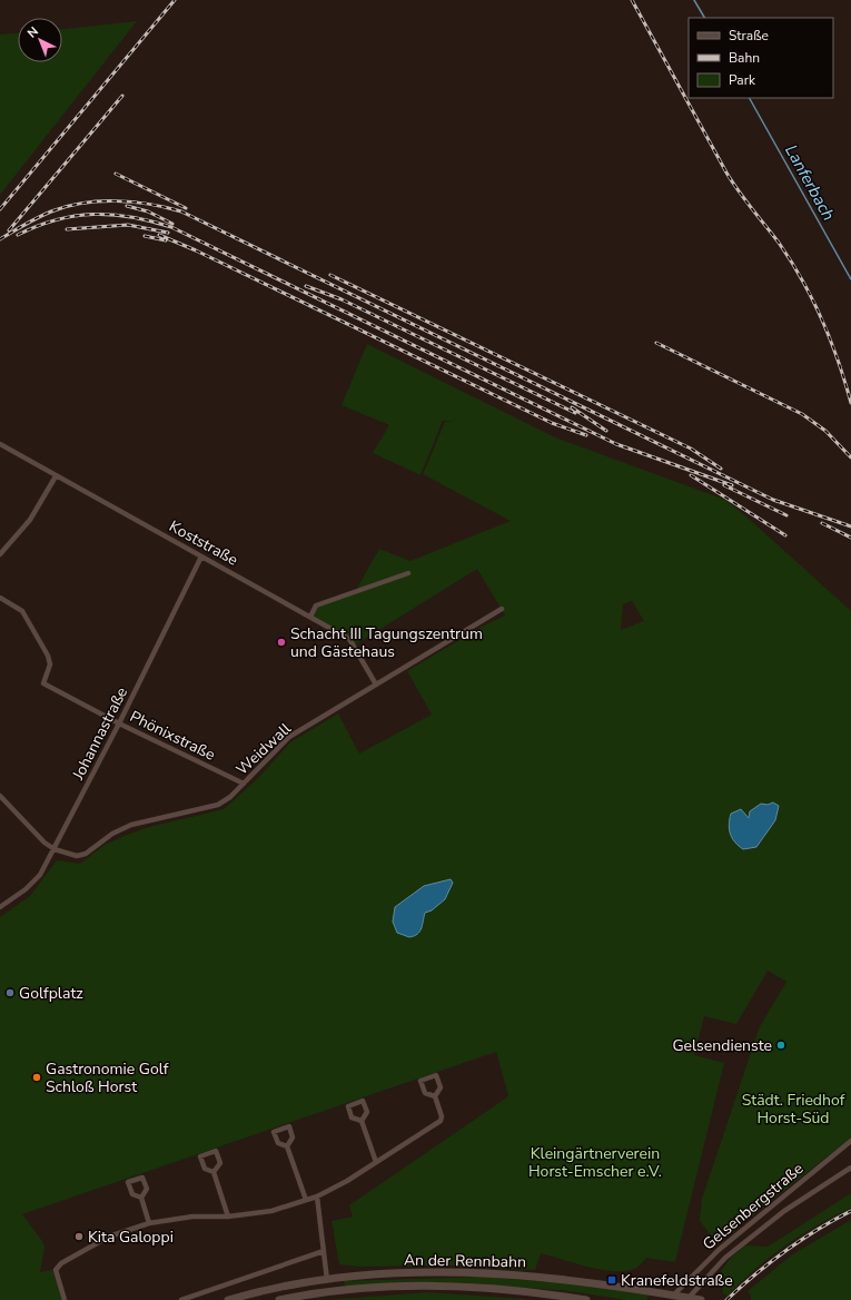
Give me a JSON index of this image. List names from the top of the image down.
{
  "streets": {
    "main road": ["An der Rennbahn"],
    "street": [
      "Koststraße",
      "Johannastraße",
      "Phönixstraße",
      "Weidwall",
      "Gelsenbergstraße"
    ]
  },
  "crossings": [
    ["Koststraße", "Johannastraße"],
    ["Koststraße", "Weidwall"],
    ["Johannastraße", "Phönixstraße"],
    ["Johannastraße", "Weidwall"],
    ["Phönixstraße", "Weidwall"],
    ["Gelsenbergstraße", "An der Rennbahn"]
  ],
  "water": ["Lanferbach"],
  "parks": ["Städt. Friedhof Horst-Süd", "Kleingärtnerverein Horst-Emscher e.V."],
  "places": {
    "other": [
      "Schacht III Tagungszentrum und Gästehaus",
      "Golfplatz",
      "Gelsendienste",
      "Gastronomie Golf Schloß Horst",
      "Kita Galoppi"
    ],
    "transit": ["Kranefeldstraße"]
  },
  "legend": ["Straße", "Bahn", "Park"],
  "north": "top left"
}
